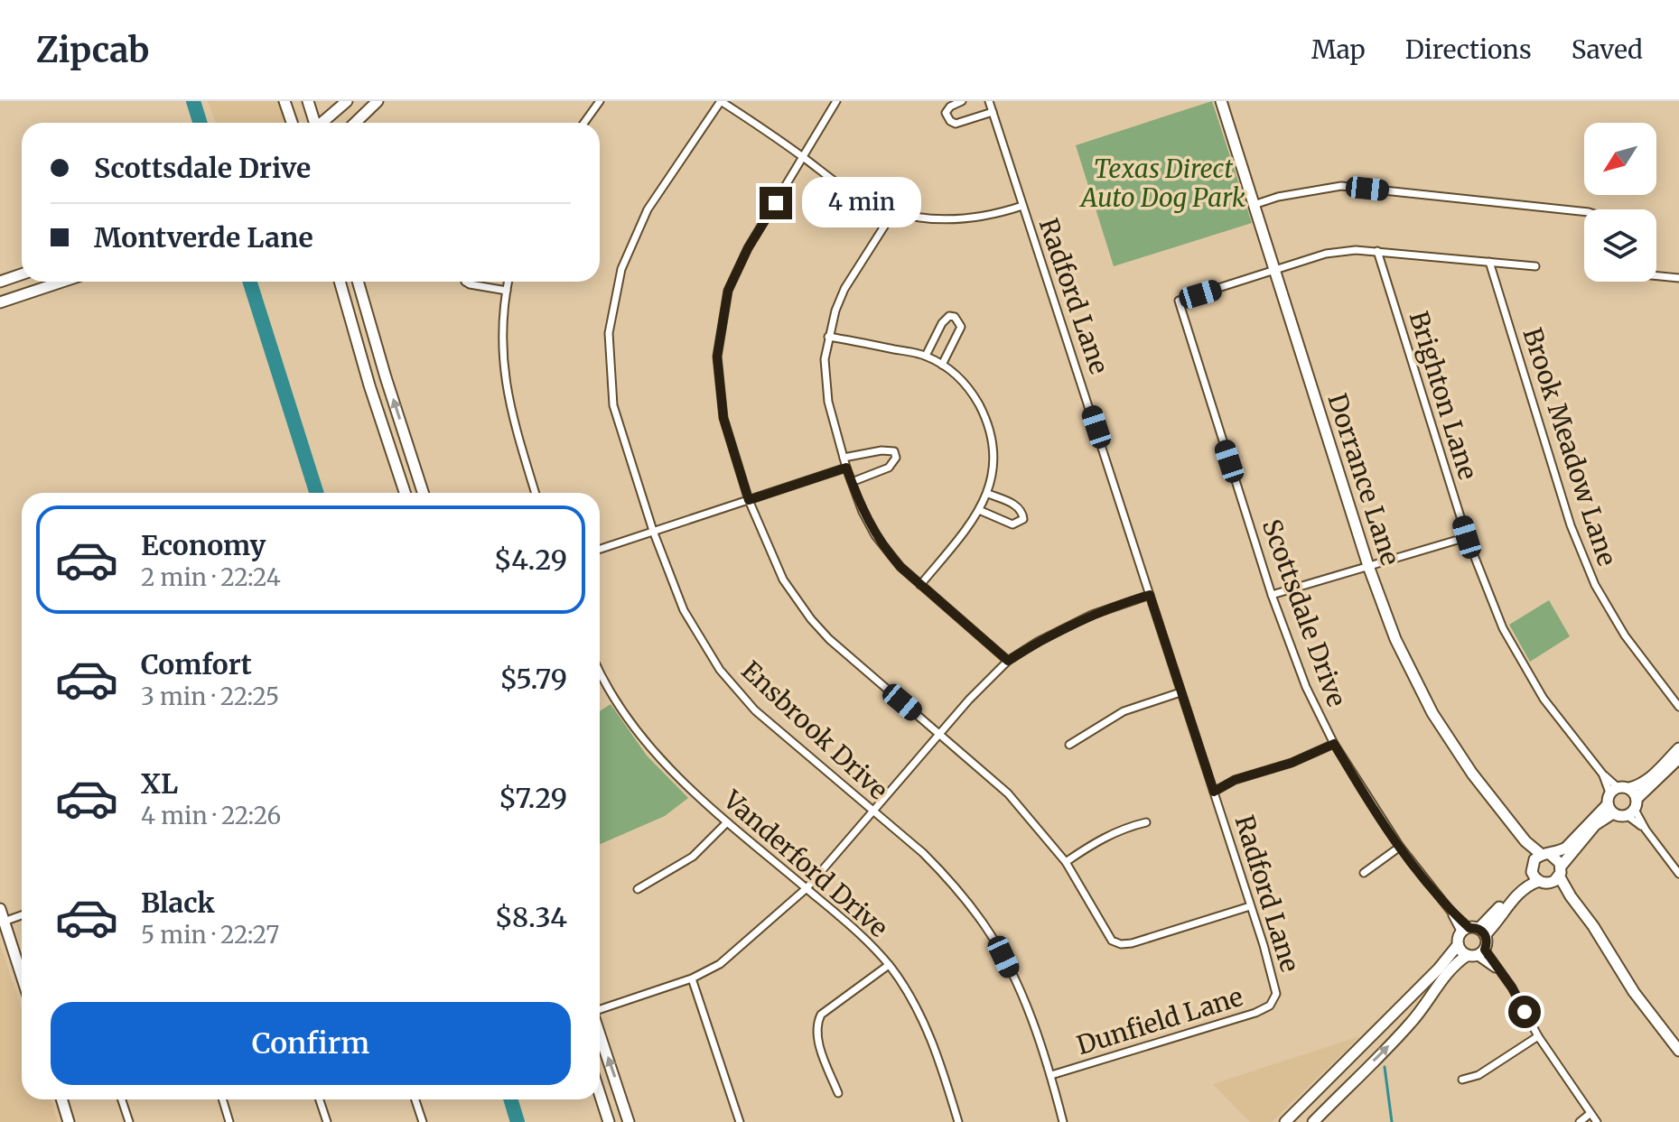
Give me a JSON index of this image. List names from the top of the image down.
{
  "streets": {
    "main road": ["Dorrance Lane"],
    "street": [
      "Radford Lane",
      "Brighton Lane",
      "Brook Meadow Lane",
      "Scottsdale Drive",
      "Ensbrook Drive",
      "Vanderford Drive",
      "Dunfield Lane"
    ]
  },
  "crossings": [
    ["Radford Lane", "Dunfield Lane"],
    ["Dorrance Lane", "Scottsdale Drive"],
    ["Ensbrook Drive", "Dunfield Lane"]
  ],
  "parks": ["Texas Direct Auto Dog Park"],
  "north": "bottom left",
  "page": {
    "header": "Zipcab",
    "nav": ["Map", "Directions", "Saved"],
    "banner": ["Scottsdale Drive", "Montverde Lane"],
    "bubble": "4 min",
    "list": [
      {
        "name": "Economy",
        "note": "2 min · 22:24",
        "value": "$4.29"
      },
      {
        "name": "Comfort",
        "note": "3 min · 22:25",
        "value": "$5.79"
      },
      {
        "name": "XL",
        "note": "4 min · 22:26",
        "value": "$7.29"
      },
      {
        "name": "Black",
        "note": "5 min · 22:27",
        "value": "$8.34"
      }
    ],
    "buttons": "Confirm"
  }
}
